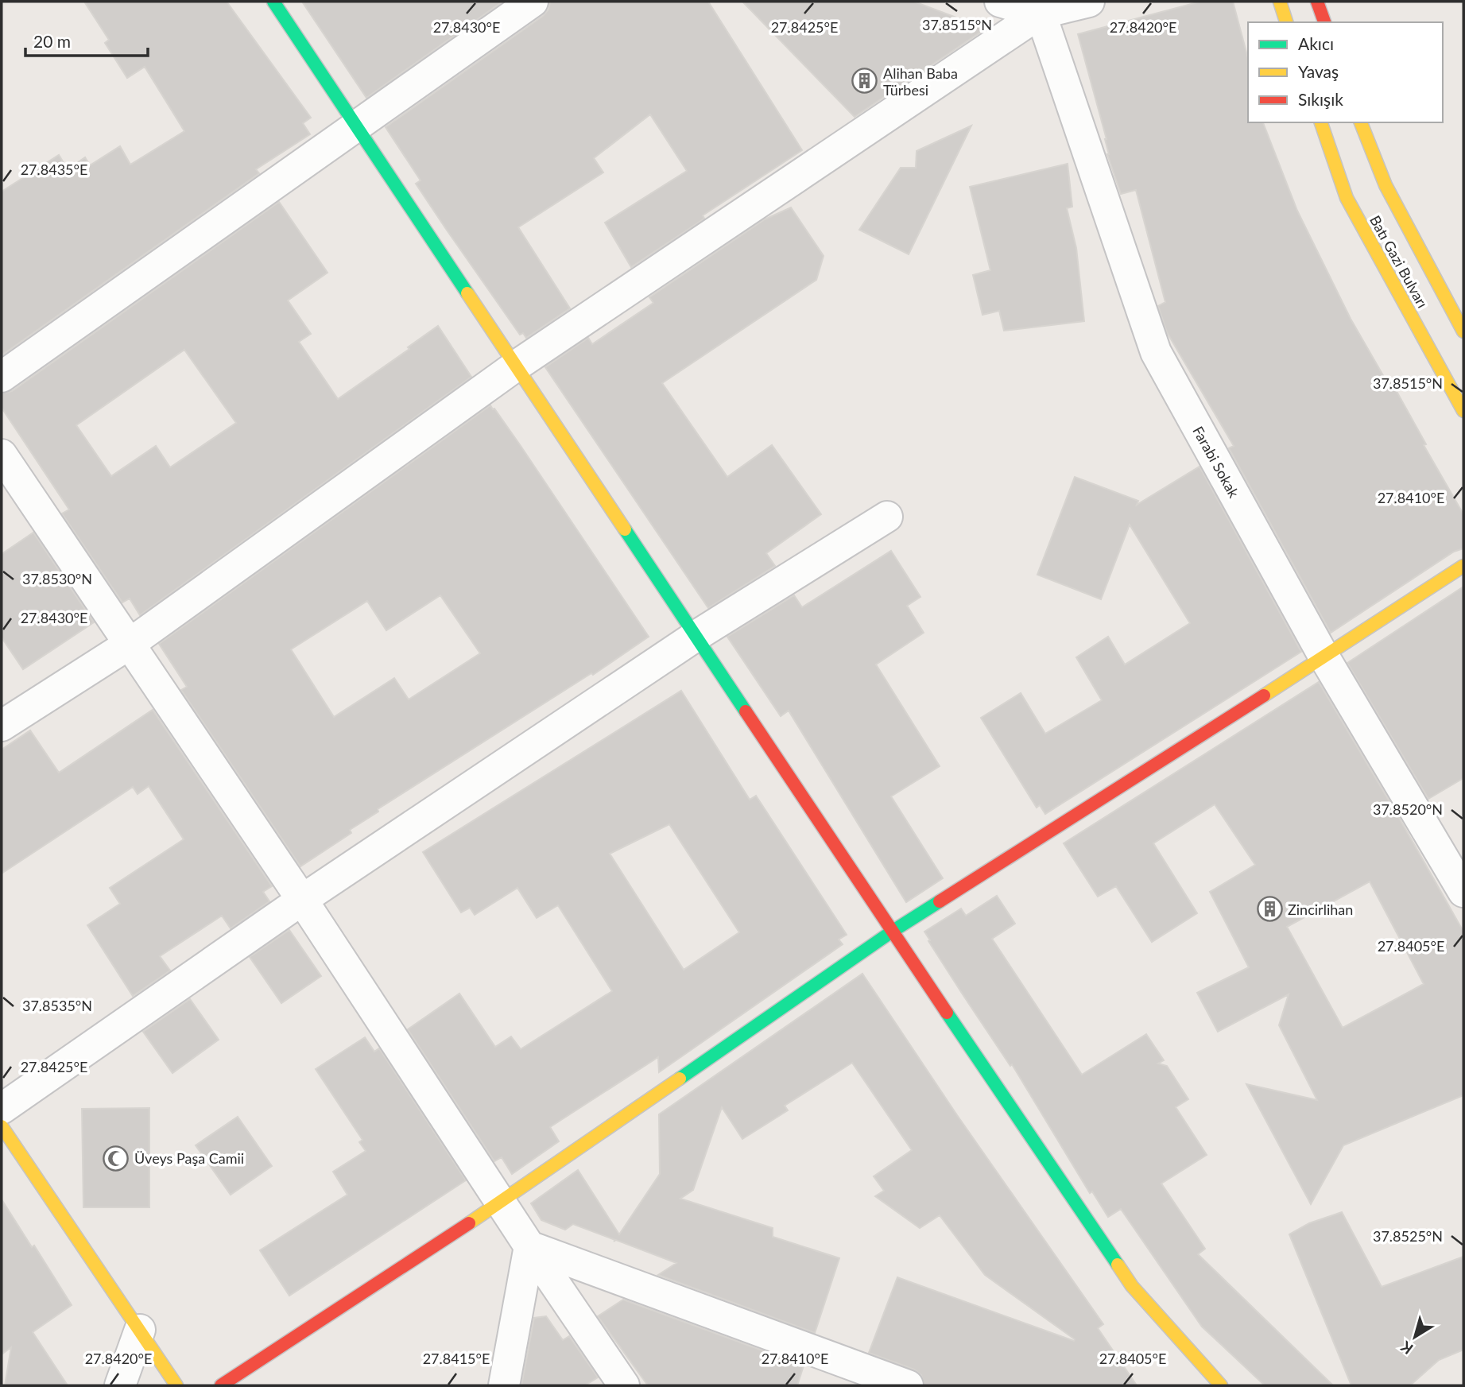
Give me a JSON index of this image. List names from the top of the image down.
{
  "streets": {
    "street": ["Batı Gazi Bulvarı", "Farabi Sokak"]
  },
  "places": {
    "building": ["Alihan Baba Türbesi", "Zincirlihan"],
    "mosque": ["Üveys Paşa Camii"]
  },
  "legend": ["Akıcı", "Yavaş", "Sıkışık"],
  "scale_bar": "20 m",
  "north": "bottom left",
  "coordinates": [
    "37.8515°N",
    "27.8430°E",
    "27.8425°E",
    "27.8420°E",
    "27.8435°E",
    "27.8410°E",
    "37.8530°N",
    "37.8520°N",
    "27.8405°E",
    "37.8535°N",
    "37.8525°N",
    "27.8415°E"
  ]
}
